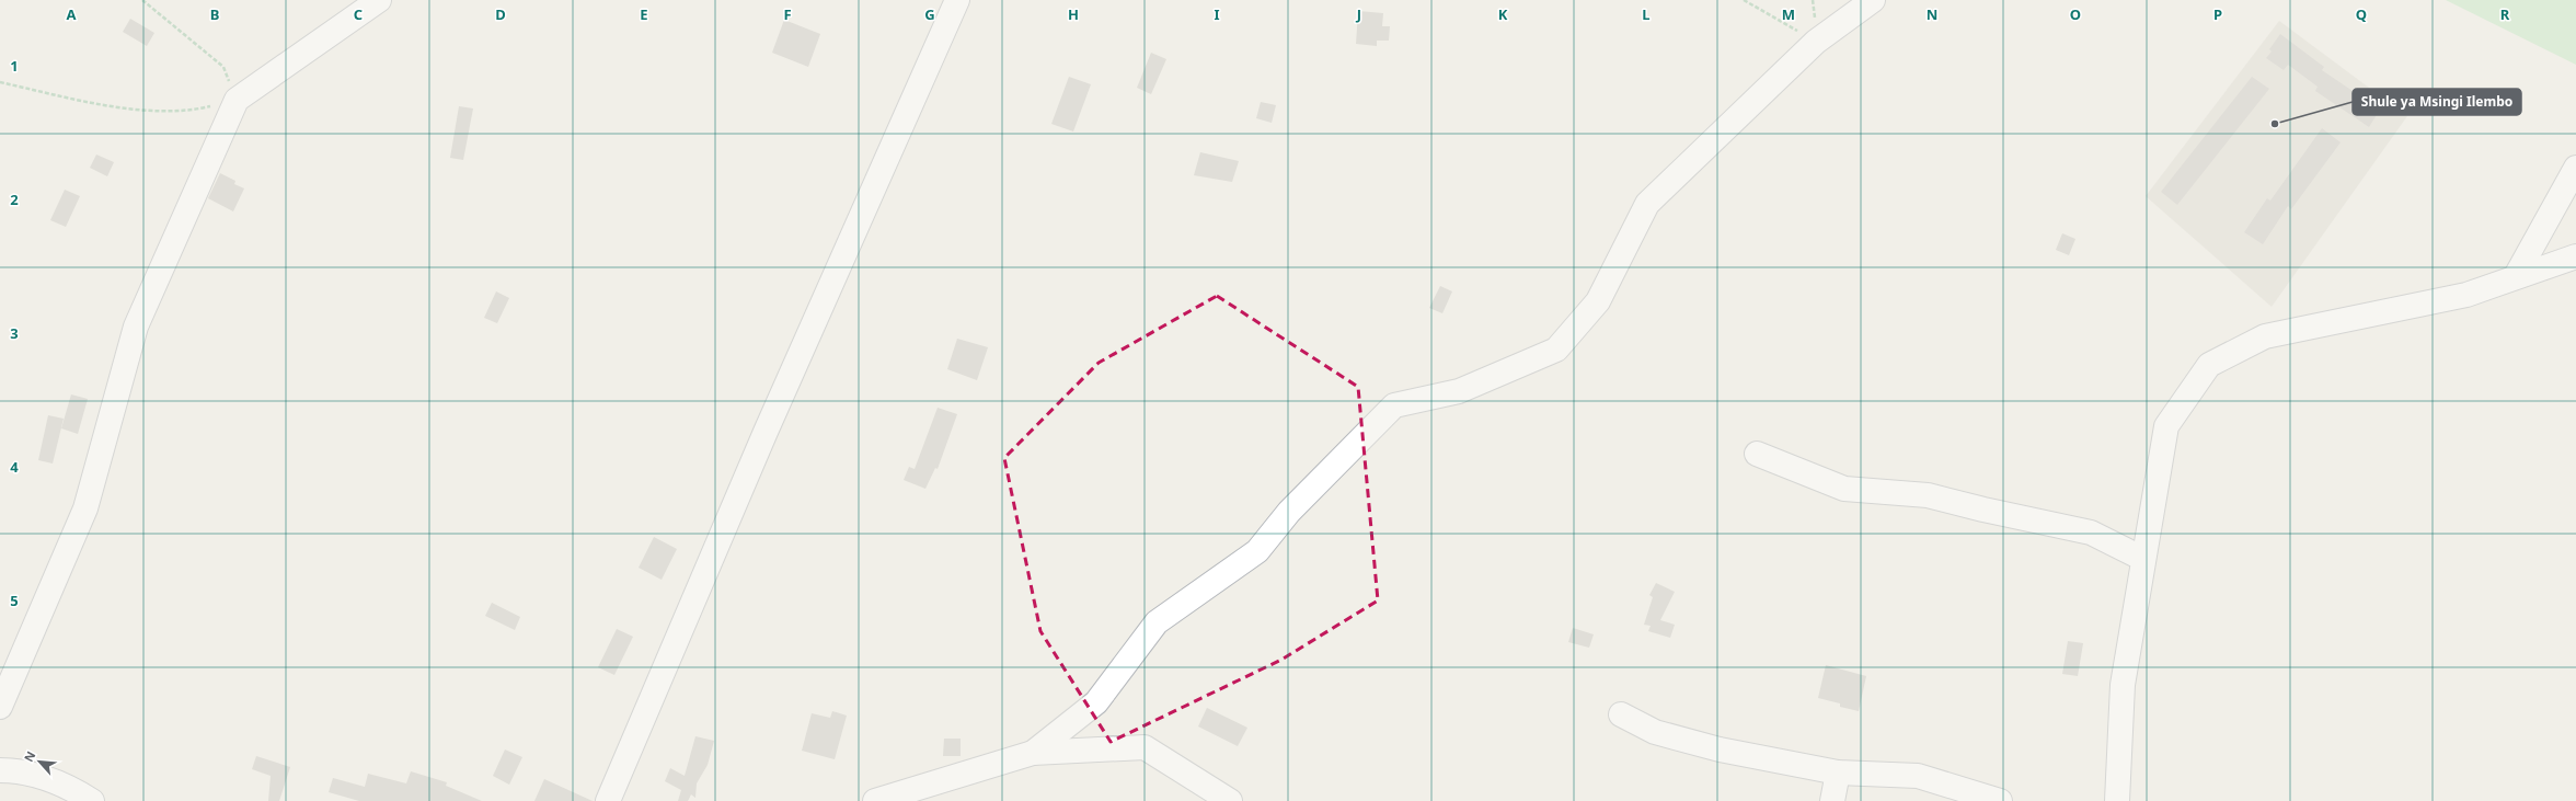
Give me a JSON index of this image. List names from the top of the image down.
{
  "places": ["Shule ya Msingi Ilembo"],
  "north": "top left",
  "grid": {
    "columns": [
      "A",
      "B",
      "C",
      "D",
      "E",
      "F",
      "G",
      "H",
      "I",
      "J",
      "K",
      "L",
      "M",
      "N",
      "O",
      "P",
      "Q",
      "R"
    ],
    "rows": [
      "1",
      "2",
      "3",
      "4",
      "5"
    ]
  }
}
